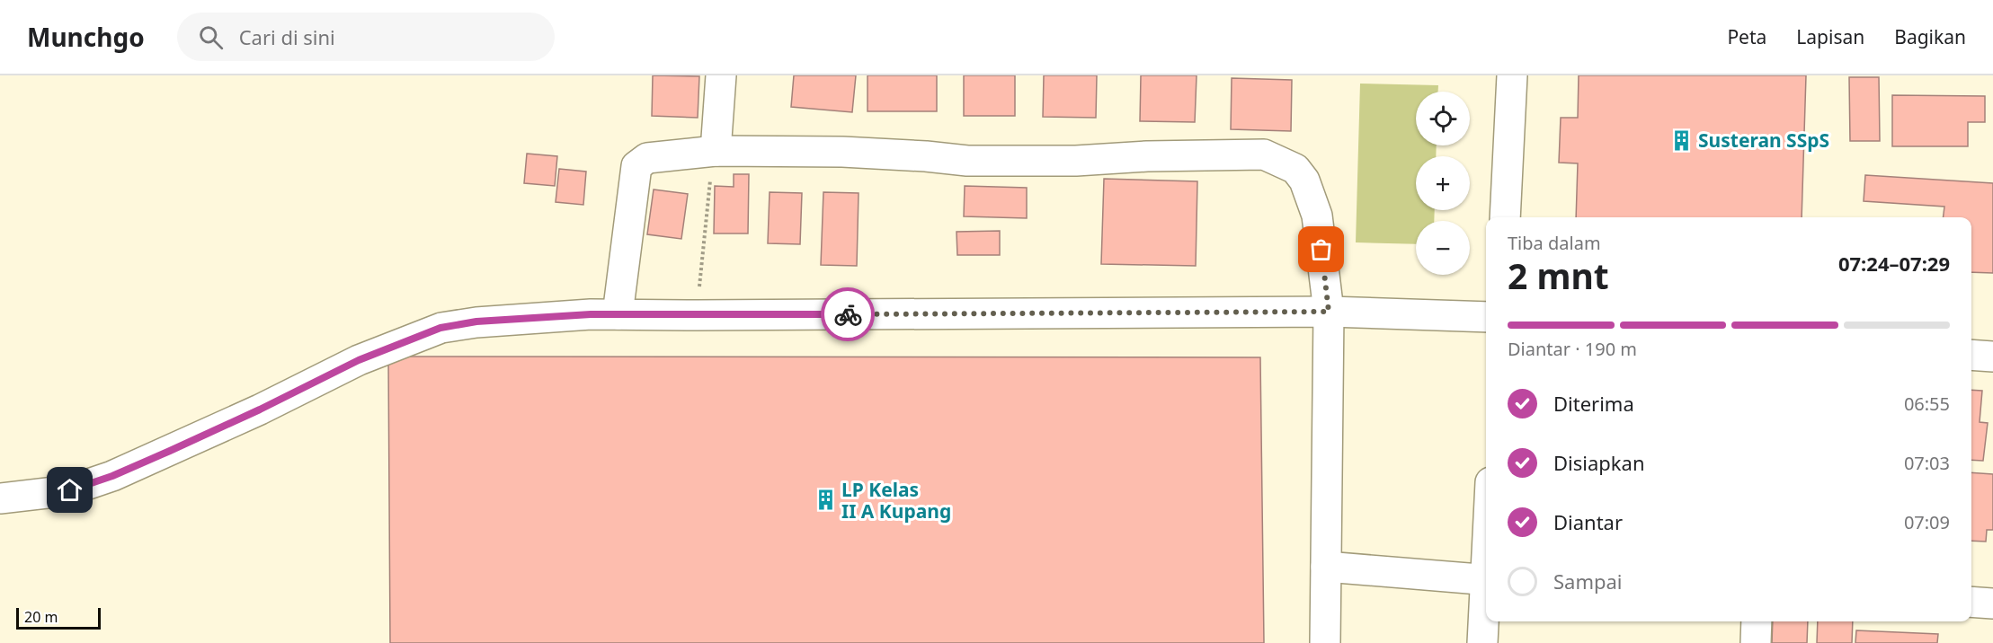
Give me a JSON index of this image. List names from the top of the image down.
{
  "places": {
    "building": ["Susteran SSpS", "LP Kelas II A Kupang"]
  },
  "scale_bar": "20 m",
  "page": {
    "header": "Munchgo",
    "search": "Cari di sini",
    "nav": ["Peta", "Lapisan", "Bagikan"],
    "map_buttons": ["+", "−"],
    "heading": ["2 mnt", "Tiba dalam", "07:24–07:29"],
    "bar": "Diantar · 190 m",
    "list": [
      ["Diterima", "06:55"],
      ["Disiapkan", "07:03"],
      ["Diantar", "07:09"],
      "Sampai"
    ],
    "scale": "20 m"
  }
}
